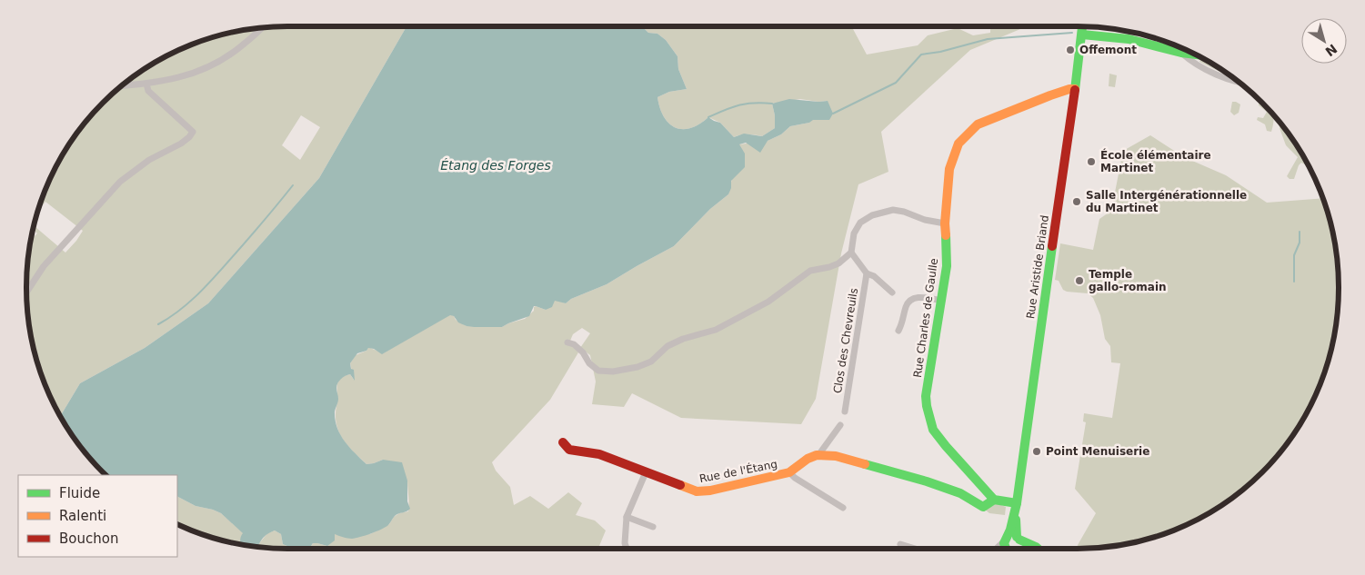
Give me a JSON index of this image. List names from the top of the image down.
{
  "streets": {
    "street": [
      "Rue Aristide Briand",
      "Rue Charles de Gaulle",
      "Clos des Chevreuils",
      "Rue de l'Étang"
    ]
  },
  "crossings": [
    ["Rue Aristide Briand", "Rue Charles de Gaulle"]
  ],
  "water": ["Étang des Forges"],
  "places": [
    "Offemont",
    "École élémentaire Martinet",
    "Salle Intergénérationnelle du Martinet",
    "Temple gallo-romain",
    "Point Menuiserie"
  ],
  "legend": ["Fluide", "Ralenti", "Bouchon"],
  "north": "bottom right"
}
